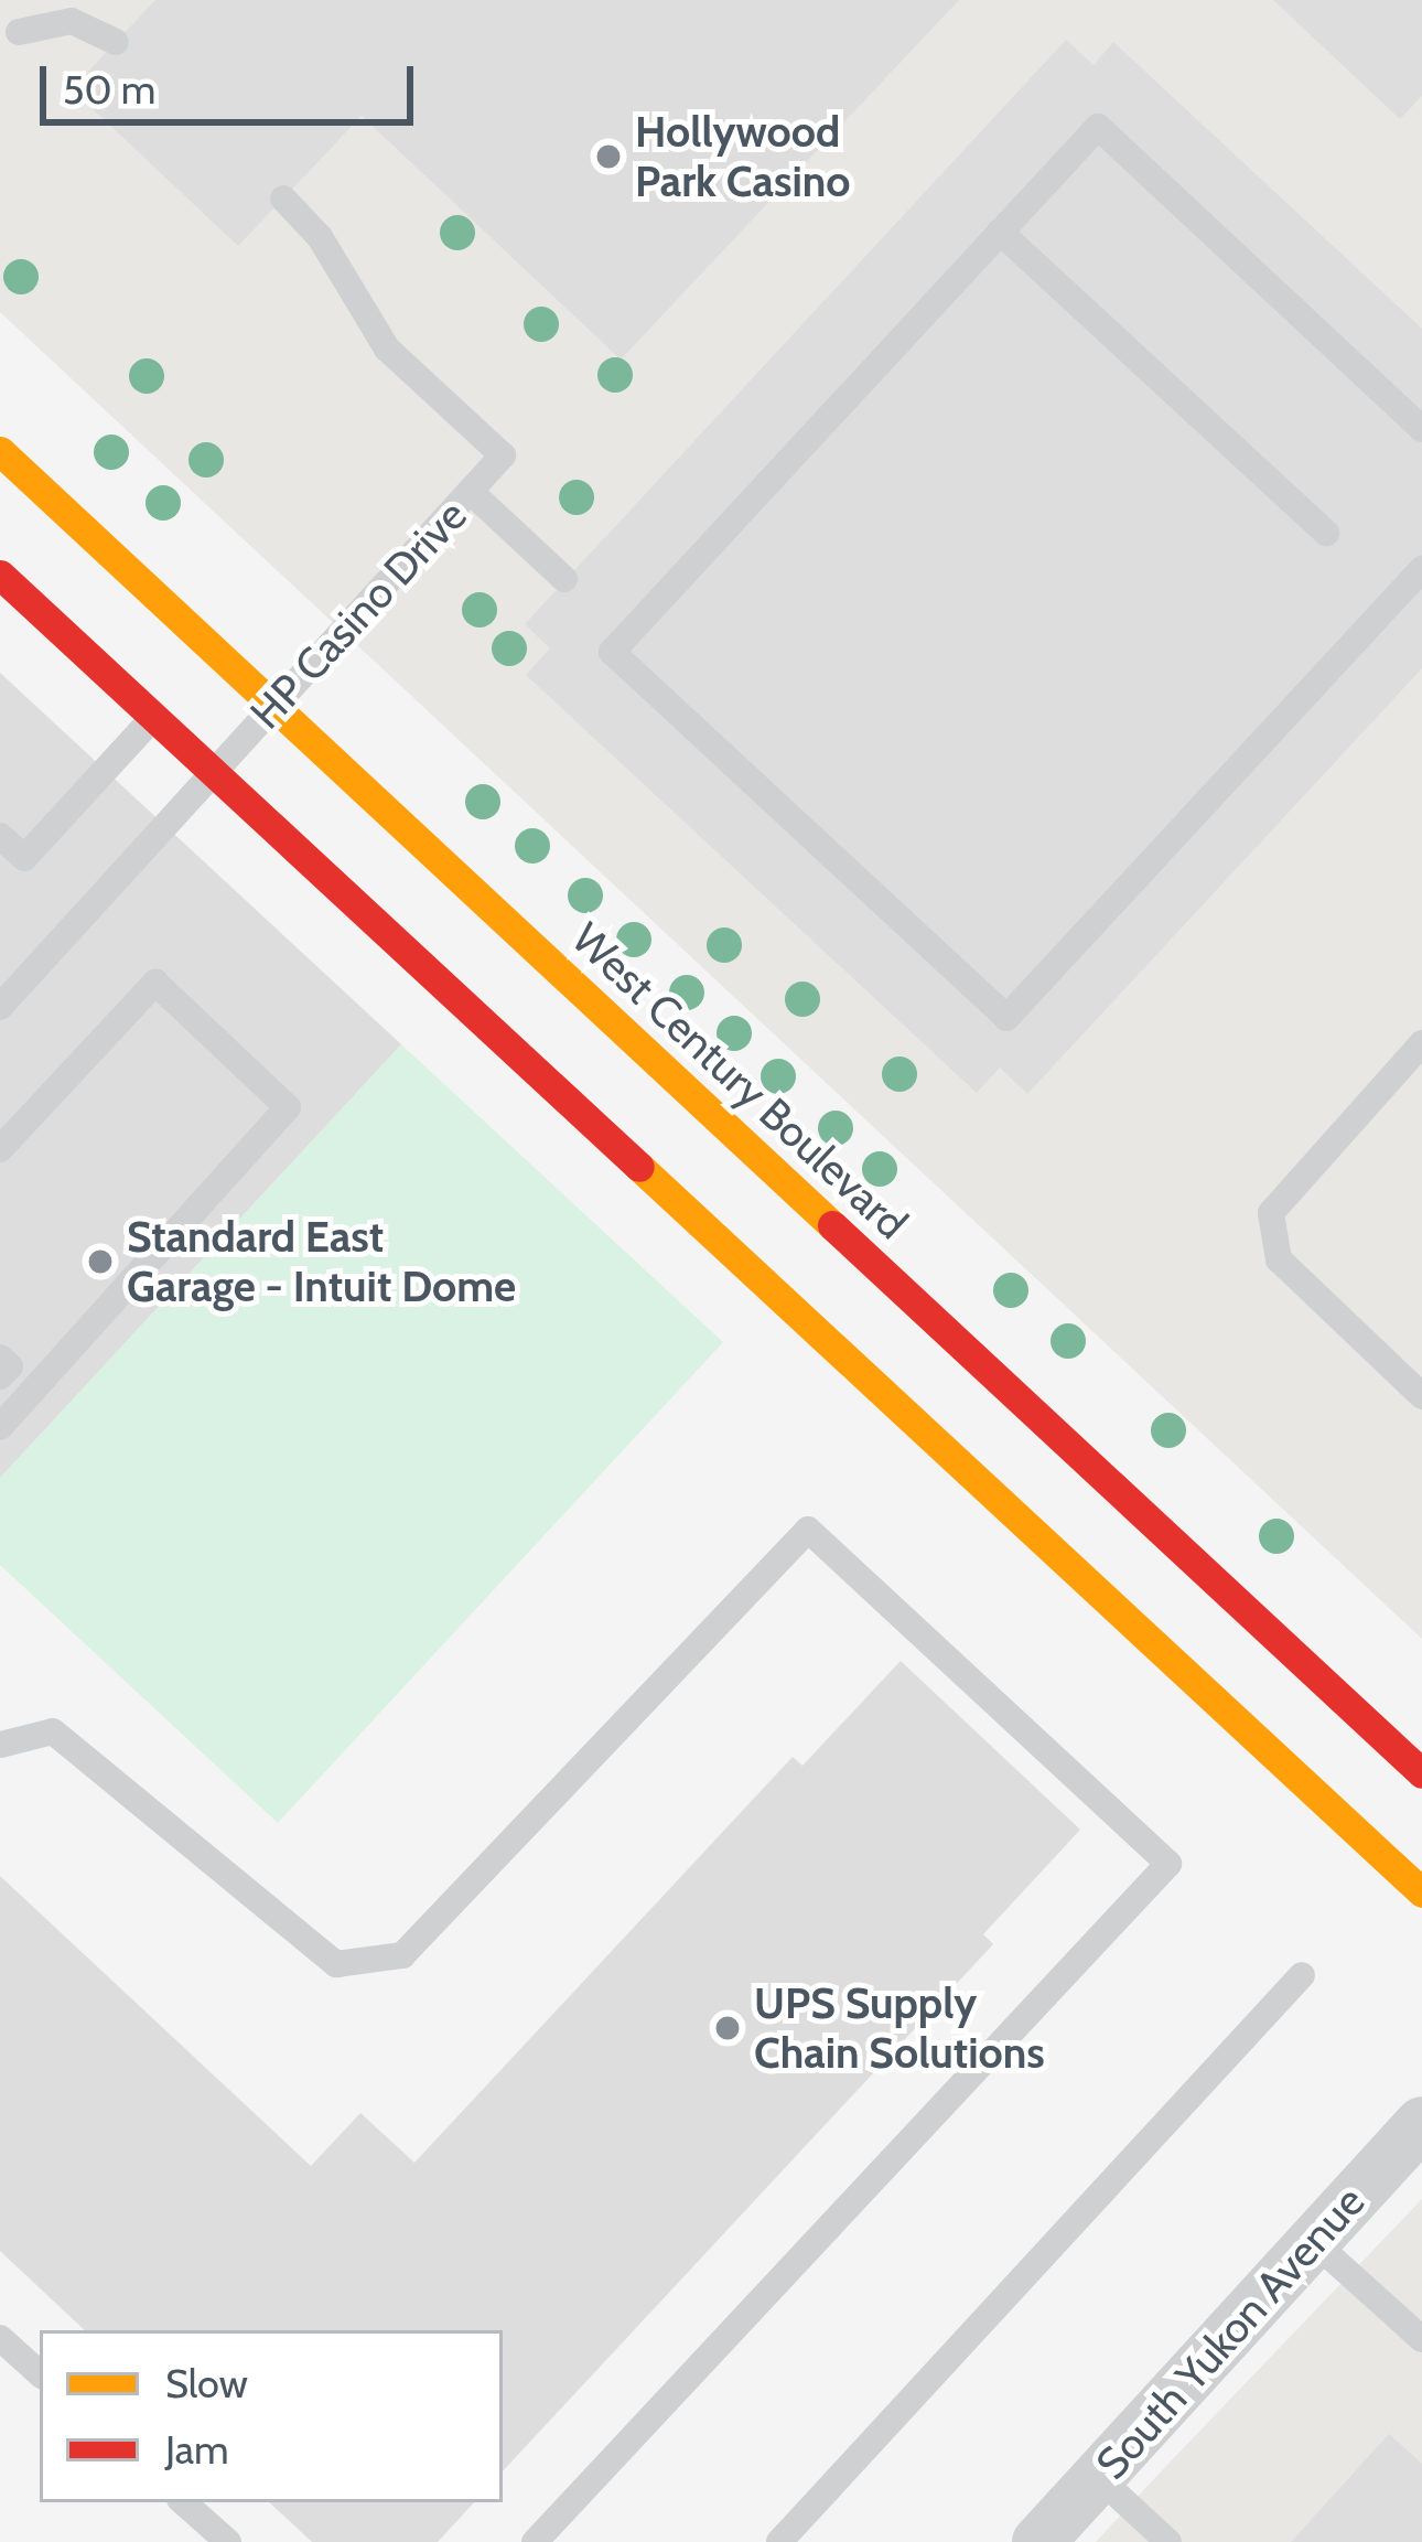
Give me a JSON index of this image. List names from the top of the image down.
{
  "streets": {
    "main road": ["West Century Boulevard"],
    "street": ["South Yukon Avenue"],
    "lane": ["HP Casino Drive"]
  },
  "crossings": [
    ["HP Casino Drive", "West Century Boulevard"]
  ],
  "places": ["Hollywood Park Casino", "Standard East Garage - Intuit Dome", "UPS Supply Chain Solutions"],
  "legend": ["Slow", "Jam"],
  "scale_bar": "50 m"
}
